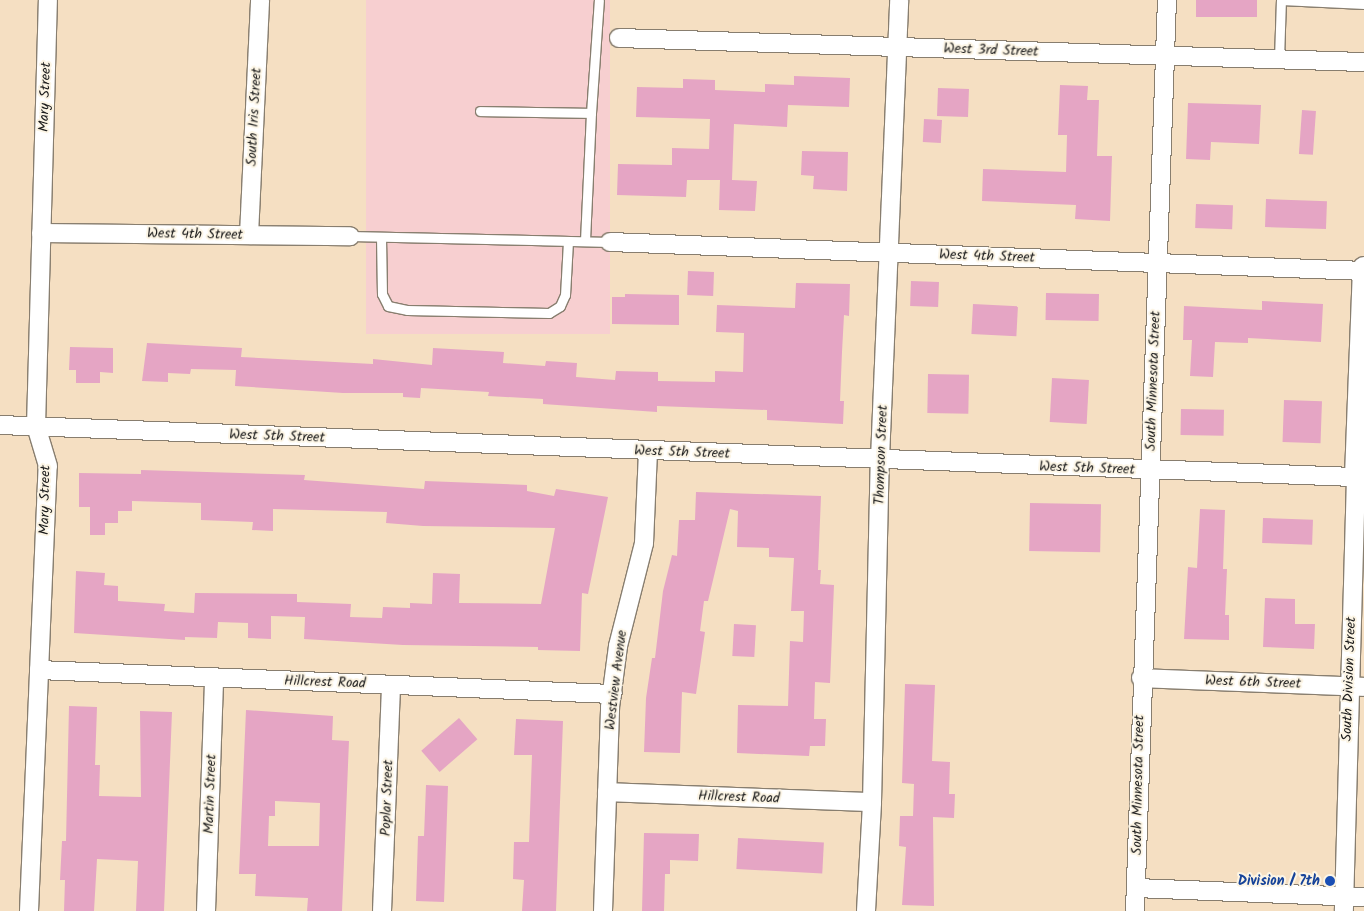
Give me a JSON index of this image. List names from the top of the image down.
{
  "streets": {
    "street": [
      "West 3rd Street",
      "Mary Street",
      "South Iris Street",
      "West 4th Street",
      "South Minnesota Street",
      "West 5th Street",
      "Thompson Street",
      "South Division Street",
      "Westview Avenue",
      "Hillcrest Road",
      "West 6th Street",
      "Martin Street",
      "Poplar Street"
    ]
  },
  "crossings": [
    ["West 3rd Street", "South Minnesota Street"],
    ["West 3rd Street", "Thompson Street"],
    ["Mary Street", "West 4th Street"],
    ["Mary Street", "West 5th Street"],
    ["Mary Street", "Hillcrest Road"],
    ["South Iris Street", "West 4th Street"],
    ["West 4th Street", "South Minnesota Street"],
    ["West 4th Street", "Thompson Street"],
    ["West 4th Street", "South Division Street"],
    ["South Minnesota Street", "West 5th Street"],
    ["South Minnesota Street", "West 6th Street"],
    ["West 5th Street", "Thompson Street"],
    ["West 5th Street", "South Division Street"],
    ["West 5th Street", "Westview Avenue"],
    ["Thompson Street", "Hillcrest Road"],
    ["South Division Street", "West 6th Street"],
    ["Westview Avenue", "Hillcrest Road"],
    ["Hillcrest Road", "Martin Street"],
    ["Hillcrest Road", "Poplar Street"]
  ],
  "places": ["Division / 7th"]
}
